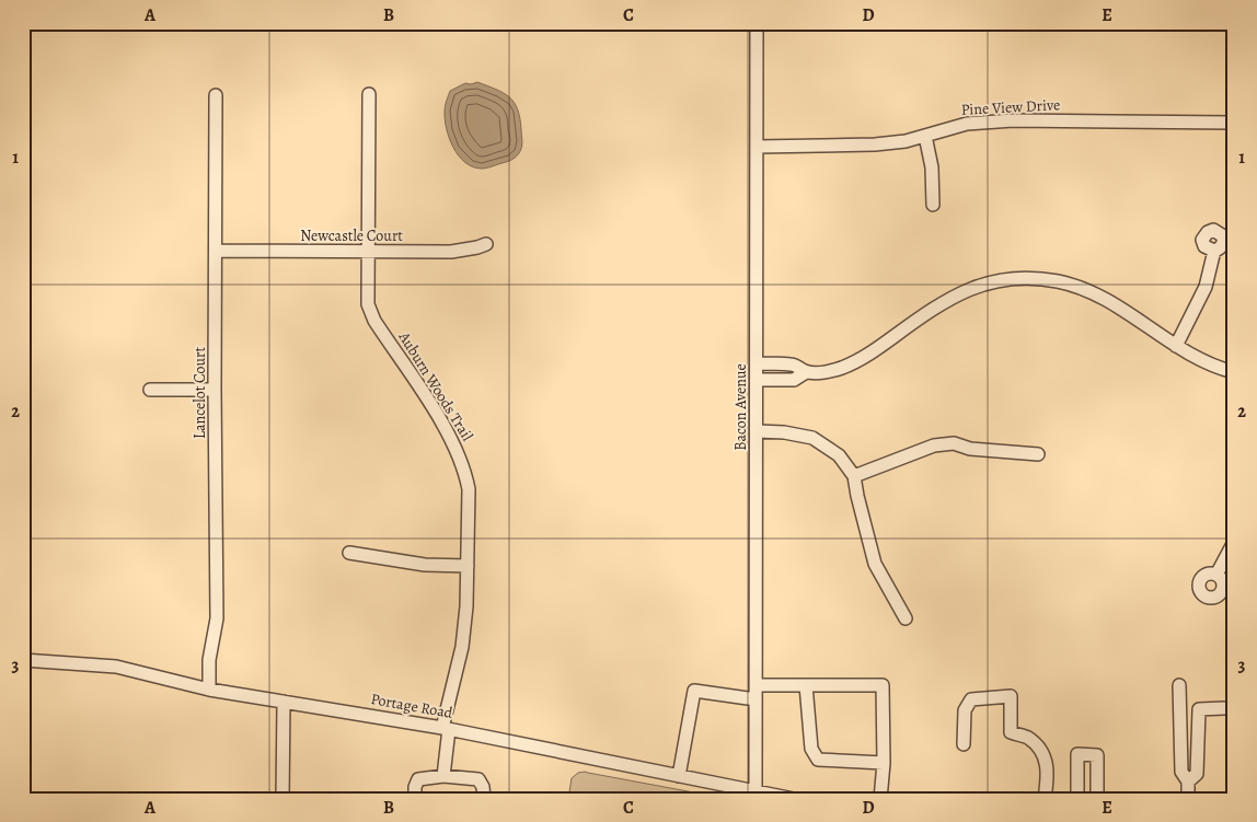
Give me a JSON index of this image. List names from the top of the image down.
{
  "streets": {
    "street": [
      "Pine View Drive",
      "Newcastle Court",
      "Auburn Woods Trail",
      "Lancelot Court",
      "Bacon Avenue",
      "Portage Road"
    ]
  },
  "crossings": [
    ["Pine View Drive", "Bacon Avenue"],
    ["Newcastle Court", "Auburn Woods Trail"],
    ["Newcastle Court", "Lancelot Court"],
    ["Auburn Woods Trail", "Portage Road"],
    ["Lancelot Court", "Portage Road"],
    ["Bacon Avenue", "Portage Road"]
  ],
  "grid": {
    "columns": [
      "A",
      "B",
      "C",
      "D",
      "E"
    ],
    "rows": ["1", "2", "3"]
  }
}
